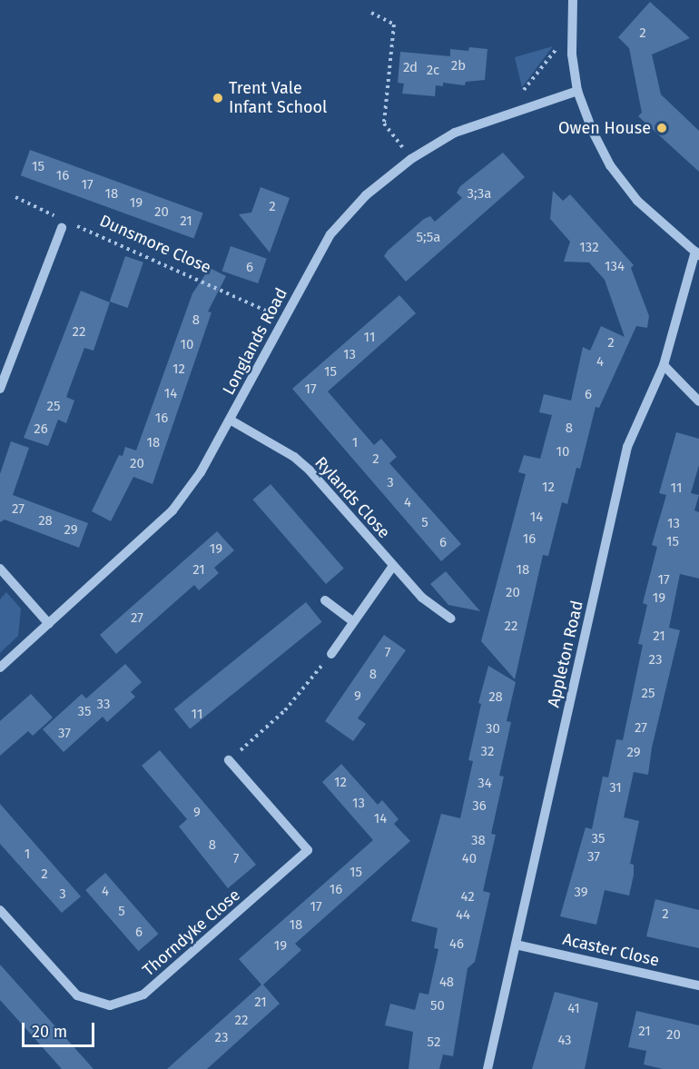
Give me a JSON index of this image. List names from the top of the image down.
{
  "streets": {
    "street": [
      "Longlands Road",
      "Rylands Close",
      "Appleton Road",
      "Thorndyke Close",
      "Acaster Close"
    ],
    "path": ["Dunsmore Close"]
  },
  "crossings": [
    ["Dunsmore Close", "Longlands Road"],
    ["Longlands Road", "Rylands Close"],
    ["Appleton Road", "Acaster Close"]
  ],
  "places": ["Trent Vale Infant School", "Owen House"],
  "house_numbers": [
    "2",
    "2b",
    "2d",
    "2c",
    "15",
    "16",
    "17",
    "18",
    "3;3a",
    "19",
    "2",
    "20",
    "21",
    "5;5a",
    "132",
    "134",
    "6",
    "8",
    "22",
    "11",
    "2",
    "10",
    "13",
    "4",
    "12",
    "15",
    "17",
    "14",
    "6",
    "25",
    "16",
    "8",
    "26",
    "18",
    "1",
    "10",
    "2",
    "20",
    "3",
    "12",
    "11",
    "4",
    "27",
    "14",
    "28",
    "5",
    "13",
    "29",
    "16",
    "15",
    "6",
    "19",
    "21",
    "18",
    "17",
    "20",
    "19",
    "27",
    "22",
    "21",
    "7",
    "23",
    "8",
    "25",
    "9",
    "28",
    "33",
    "35",
    "11",
    "27",
    "30",
    "37",
    "32",
    "29",
    "12",
    "34",
    "31",
    "13",
    "36",
    "9",
    "14",
    "35",
    "38",
    "8",
    "1",
    "37",
    "7",
    "40",
    "15",
    "2",
    "16",
    "4",
    "39",
    "3",
    "42",
    "17",
    "5",
    "2",
    "44",
    "18",
    "6",
    "46",
    "19",
    "48",
    "21",
    "50",
    "41",
    "22",
    "21",
    "20",
    "23",
    "43",
    "52"
  ],
  "scale_bar": "20 m"
}
